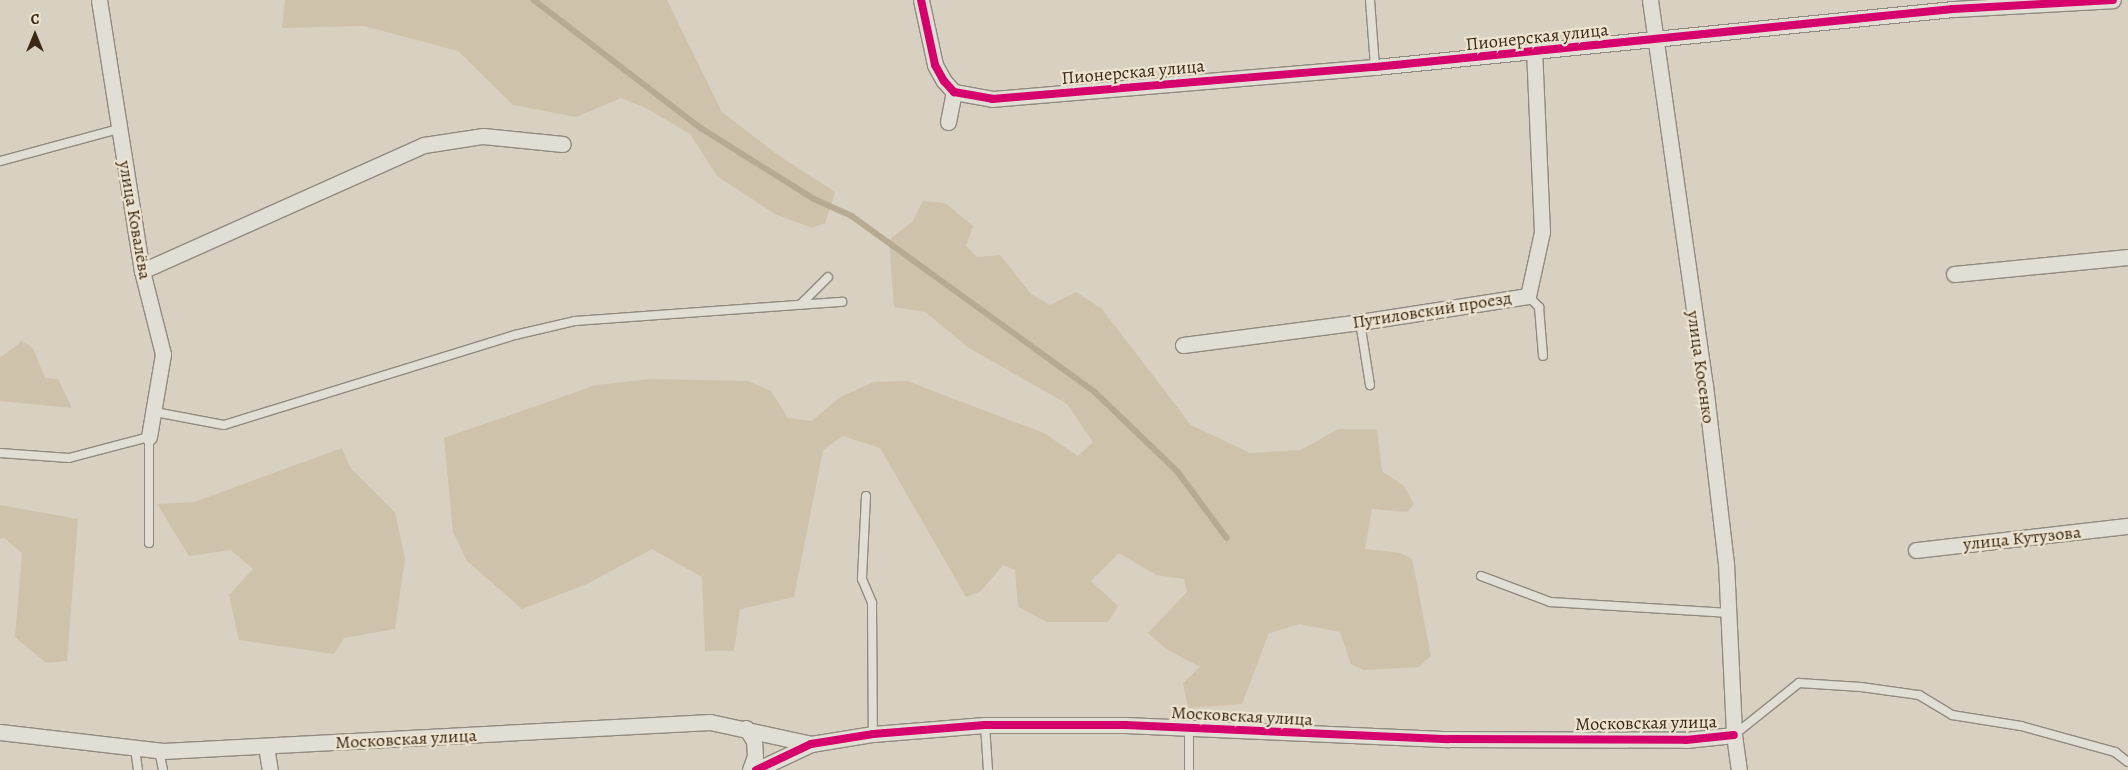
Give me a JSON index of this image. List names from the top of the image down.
{
  "streets": {
    "street": [
      "Пионерская улица",
      "улица Ковалёва",
      "Путиловский проезд",
      "улица Косенко",
      "улица Кутузова",
      "Московская улица"
    ]
  },
  "crossings": [
    ["Пионерская улица", "Путиловский проезд"],
    ["Пионерская улица", "улица Косенко"],
    ["улица Косенко", "Московская улица"]
  ],
  "north": "top"
}
